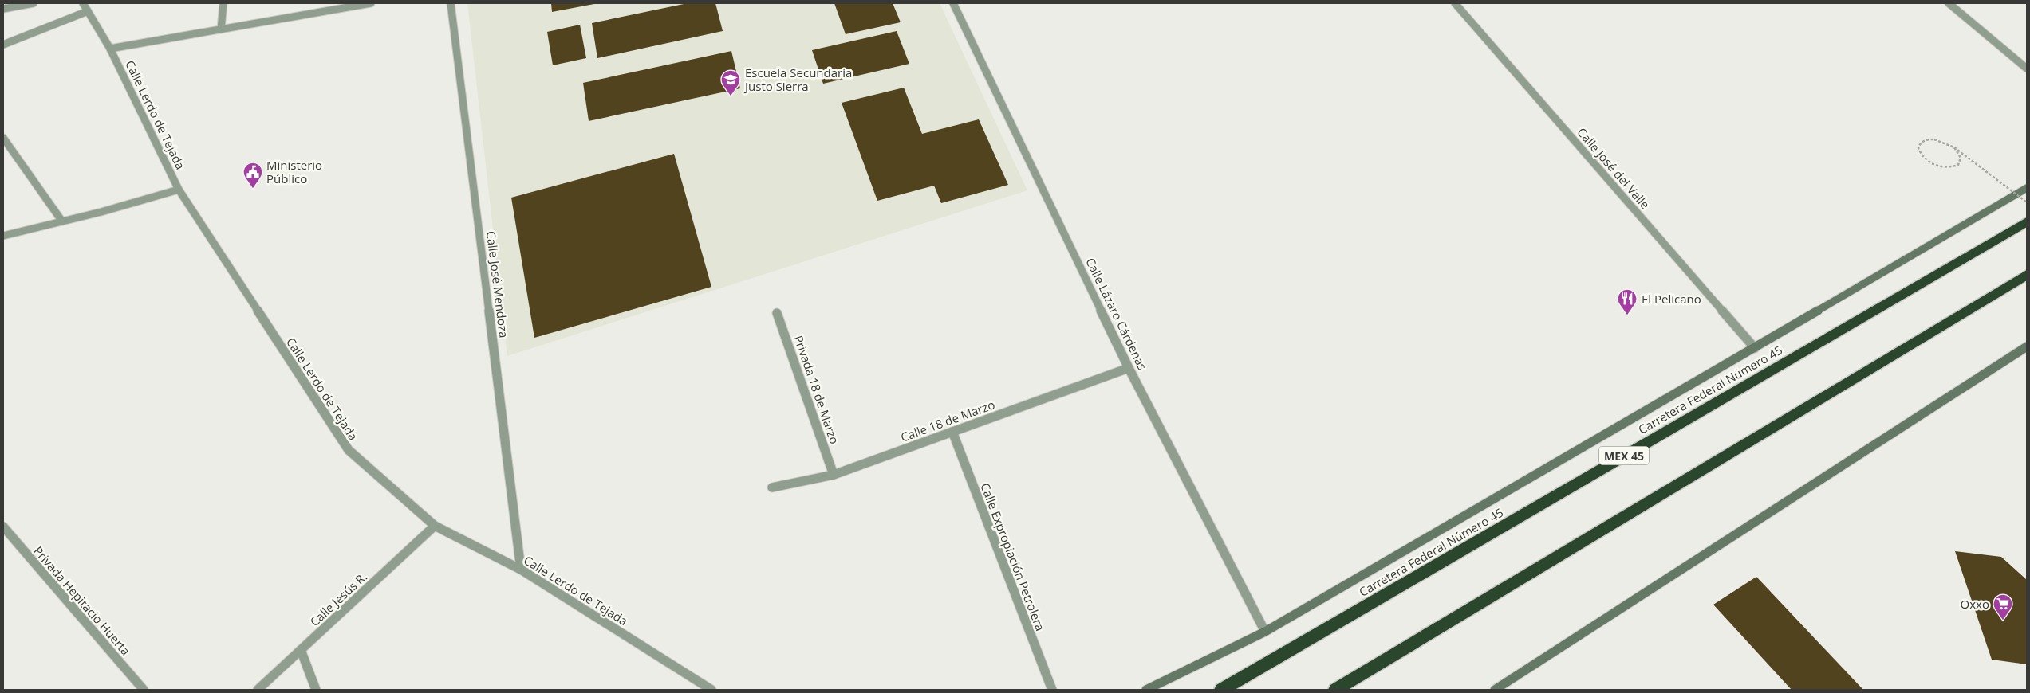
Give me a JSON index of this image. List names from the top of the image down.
{
  "streets": {
    "highway": ["Carretera Federal Número 45", "MEX 45"],
    "street": [
      "Calle Lerdo de Tejada",
      "Calle José del Valle",
      "Calle José Mendoza",
      "Calle Lázaro Cárdenas",
      "Privada 18 de Marzo",
      "Calle 18 de Marzo",
      "Calle Expropiación Petrolera",
      "Calle Jesús R.",
      "Privada Hepitacio Huerta"
    ]
  },
  "crossings": [
    ["Calle Lerdo de Tejada", "Calle José Mendoza"],
    ["Calle Lerdo de Tejada", "Calle Jesús R."],
    ["Calle Lázaro Cárdenas", "Calle 18 de Marzo"],
    ["Privada 18 de Marzo", "Calle 18 de Marzo"],
    ["Calle 18 de Marzo", "Calle Expropiación Petrolera"]
  ],
  "places": {
    "school or university": ["Escuela Secundaria Justo Sierra"],
    "public building": ["Ministerio Público"],
    "restaurant": ["El Pelicano"],
    "supermarket": ["Oxxo"]
  }
}
